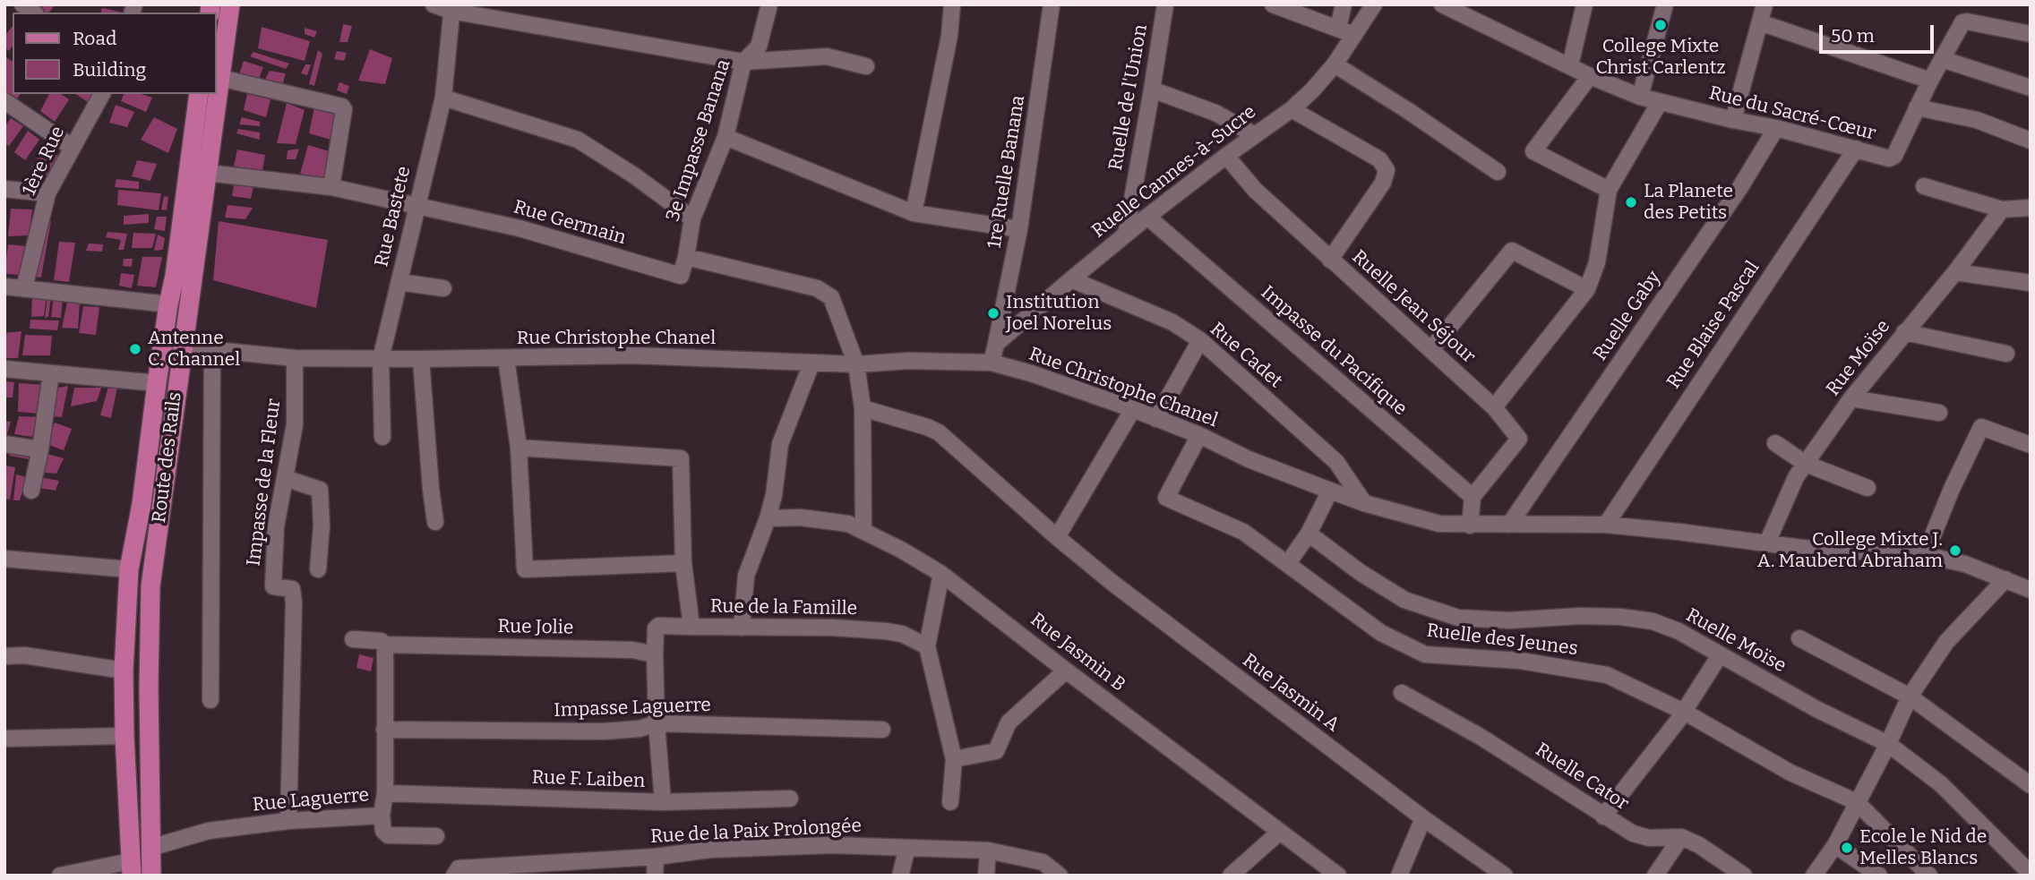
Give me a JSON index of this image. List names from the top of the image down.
{
  "streets": {
    "main road": ["Route des Rails"],
    "street": [
      "Ruelle de l'Union",
      "Rue du Sacré-Cœur",
      "3e Impasse Banana",
      "1ère Rue",
      "1re Ruelle Banana",
      "Ruelle Cannes-à-Sucre",
      "Rue Bastete",
      "Rue Germain",
      "Ruelle Jean Séjour",
      "Ruelle Gaby",
      "Rue Blaise Pascal",
      "Rue Christophe Chanel",
      "Impasse du Pacifique",
      "Rue Cadet",
      "Rue Moïse",
      "Impasse de la Fleur",
      "Rue de la Famille",
      "Rue Jolie",
      "Ruelle des Jeunes",
      "Ruelle Moïse",
      "Rue Jasmin B",
      "Rue Jasmin A",
      "Impasse Laguerre",
      "Ruelle Cator",
      "Rue F. Laiben",
      "Rue Laguerre",
      "Rue de la Paix Prolongée"
    ]
  },
  "crossings": [
    ["Ruelle de l'Union", "Ruelle Cannes-à-Sucre"],
    ["Rue du Sacré-Cœur", "Ruelle Gaby"],
    ["Rue du Sacré-Cœur", "Rue Blaise Pascal"],
    ["3e Impasse Banana", "Rue Germain"],
    ["1re Ruelle Banana", "Ruelle Cannes-à-Sucre"],
    ["Ruelle Cannes-à-Sucre", "Ruelle Jean Séjour"],
    ["Ruelle Cannes-à-Sucre", "Impasse du Pacifique"],
    ["Ruelle Cannes-à-Sucre", "Rue Cadet"],
    ["Rue Bastete", "Rue Germain"],
    ["Rue Bastete", "Rue Christophe Chanel"],
    ["Rue Germain", "Route des Rails"],
    ["Ruelle Jean Séjour", "Impasse du Pacifique"],
    ["Ruelle Gaby", "Rue Christophe Chanel"],
    ["Rue Blaise Pascal", "Rue Christophe Chanel"],
    ["Rue Christophe Chanel", "Rue Cadet"],
    ["Rue Christophe Chanel", "Rue Moïse"],
    ["Rue Christophe Chanel", "Route des Rails"],
    ["Rue Christophe Chanel", "Impasse de la Fleur"],
    ["Rue Christophe Chanel", "Ruelle des Jeunes"],
    ["Route des Rails", "Rue Laguerre"],
    ["Impasse de la Fleur", "Rue Laguerre"],
    ["Rue Jolie", "Rue Laguerre"],
    ["Impasse Laguerre", "Rue Laguerre"],
    ["Rue F. Laiben", "Rue Laguerre"]
  ],
  "places": [
    "College Mixte Christ Carlentz",
    "La Planete des Petits",
    "Institution Joel Norelus",
    "Antenne C. Channel",
    "College Mixte J. A. Mauberd Abraham",
    "Ecole le Nid de Melles Blancs"
  ],
  "legend": ["Road", "Building"],
  "scale_bar": "50 m"
}
